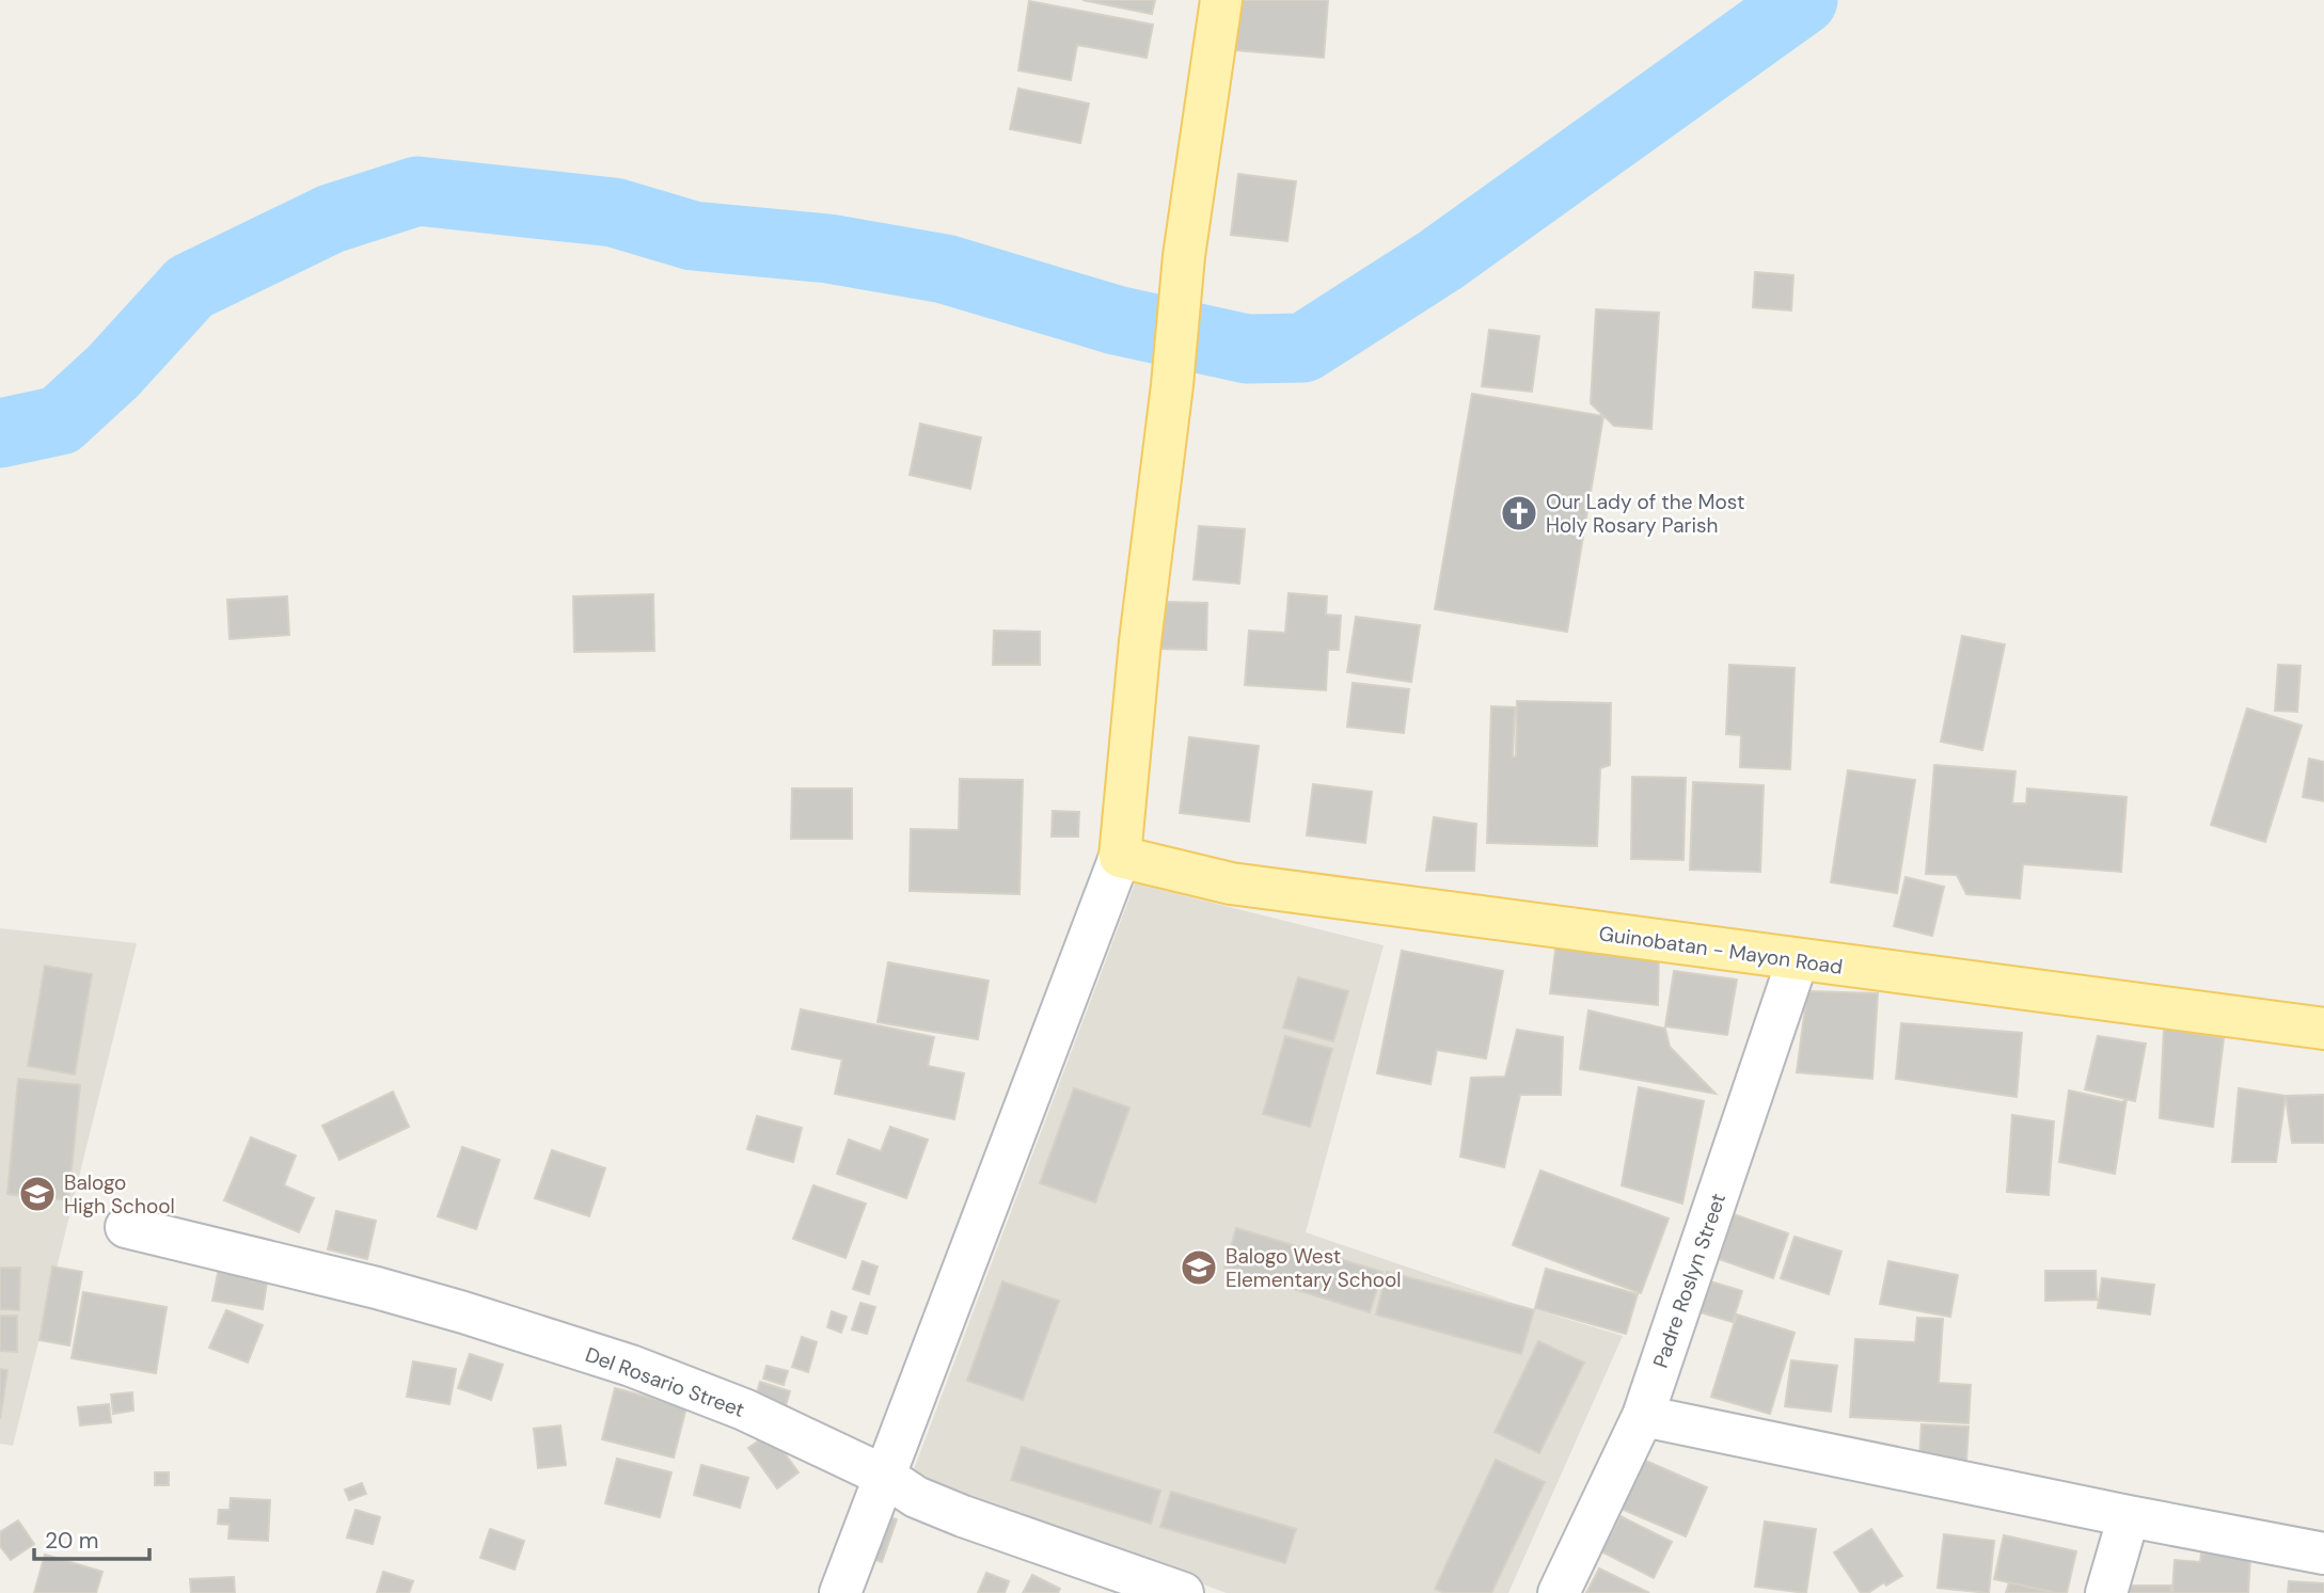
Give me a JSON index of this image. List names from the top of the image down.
{
  "streets": {
    "main road": ["Guinobatan - Mayon Road"],
    "street": ["Padre Roslyn Street", "Del Rosario Street"]
  },
  "crossings": [
    ["Guinobatan - Mayon Road", "Padre Roslyn Street"]
  ],
  "places": {
    "church": ["Our Lady of the Most Holy Rosary Parish"],
    "school or university": ["Balogo High School", "Balogo West Elementary School"]
  },
  "scale_bar": "20 m"
}
